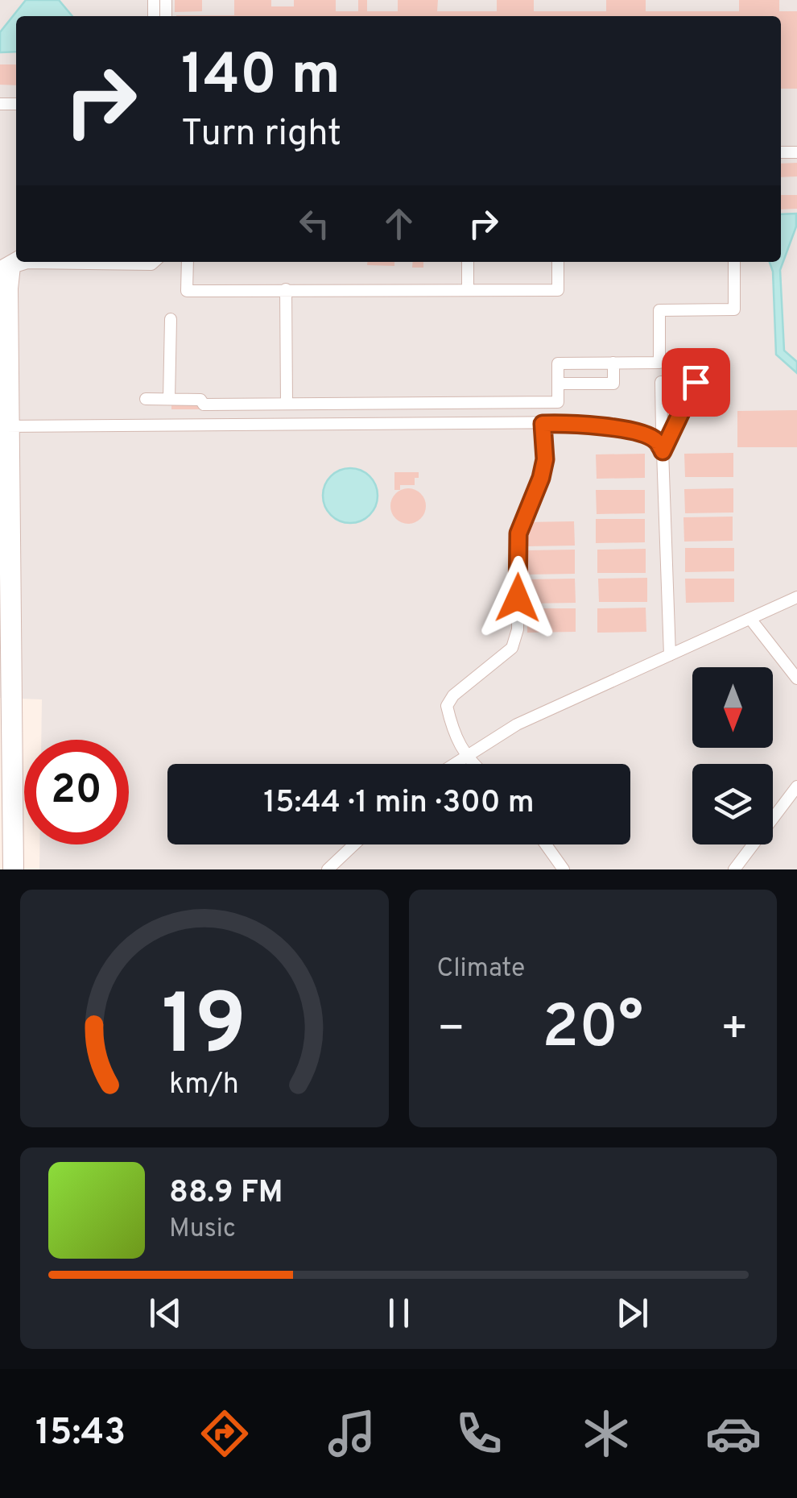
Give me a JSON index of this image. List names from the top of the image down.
{
  "north": "bottom",
  "page": {
    "turn": ["140 m", "Turn right"],
    "limit": "20",
    "trip": "15:44 · 1 min · 300 m",
    "tile": "Climate",
    "heat": ["−", "20°", "+"],
    "song": ["88.9 FM", "Music"],
    "tabs": "15:43",
    "gauge": ["19", "km/h"]
  }
}
